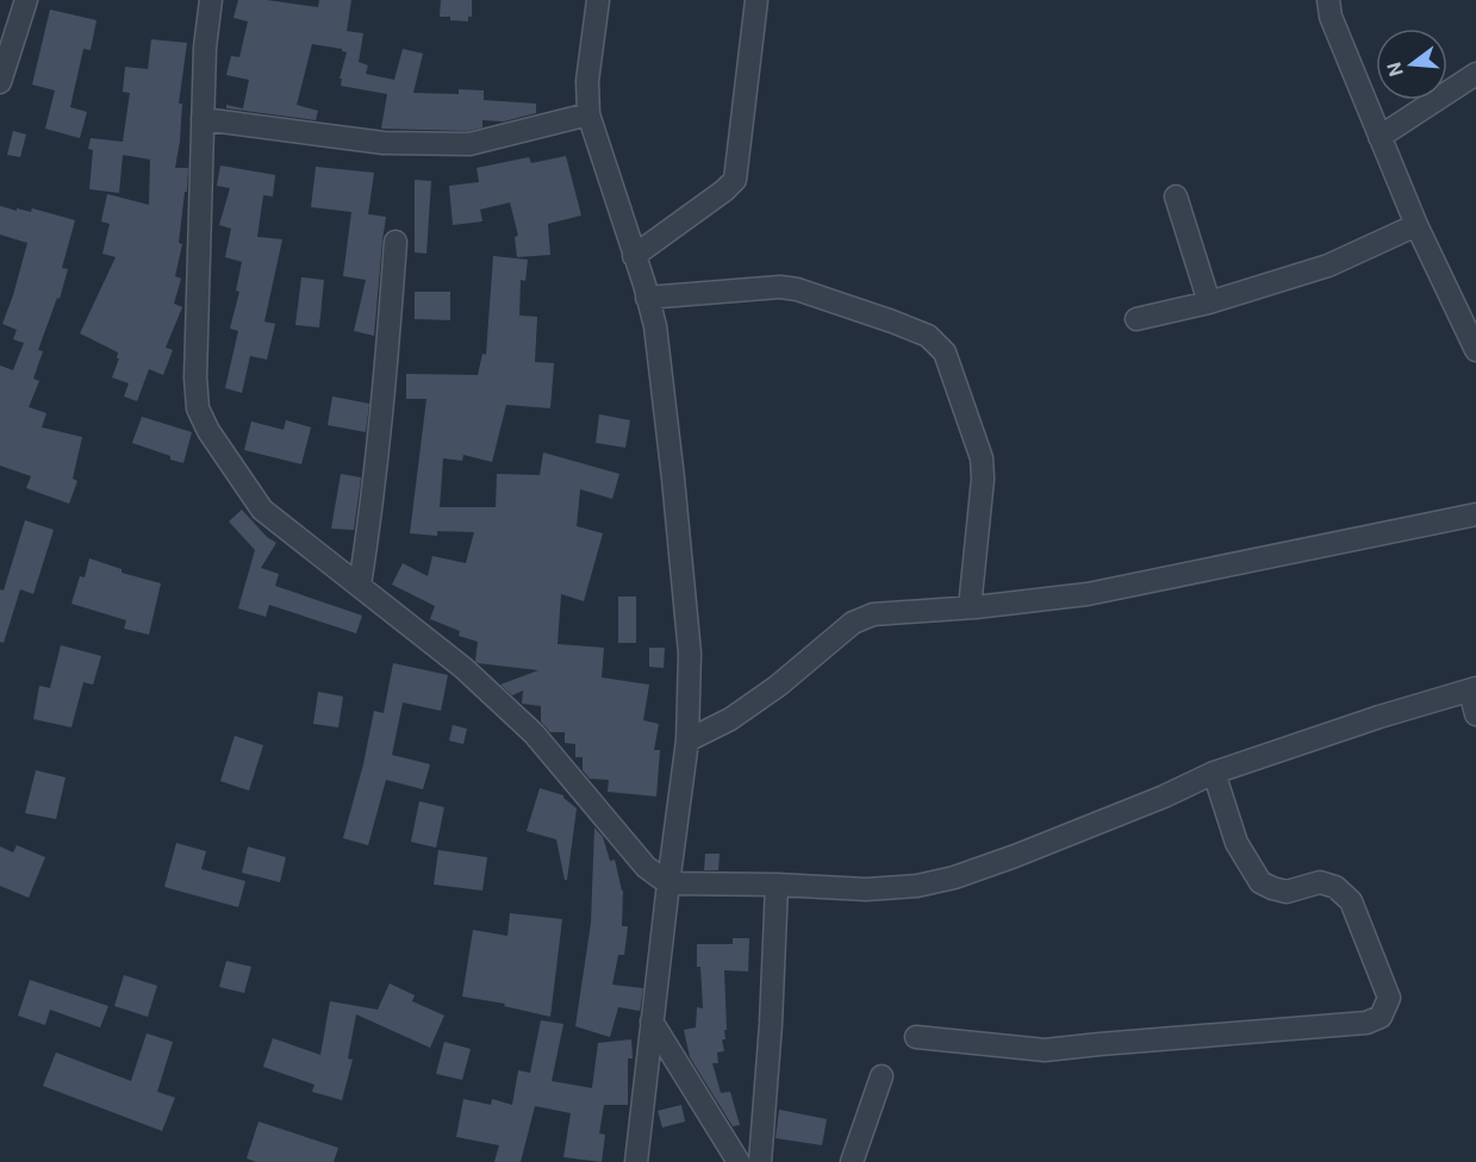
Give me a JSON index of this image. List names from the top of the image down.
{
  "north": "left"
}
